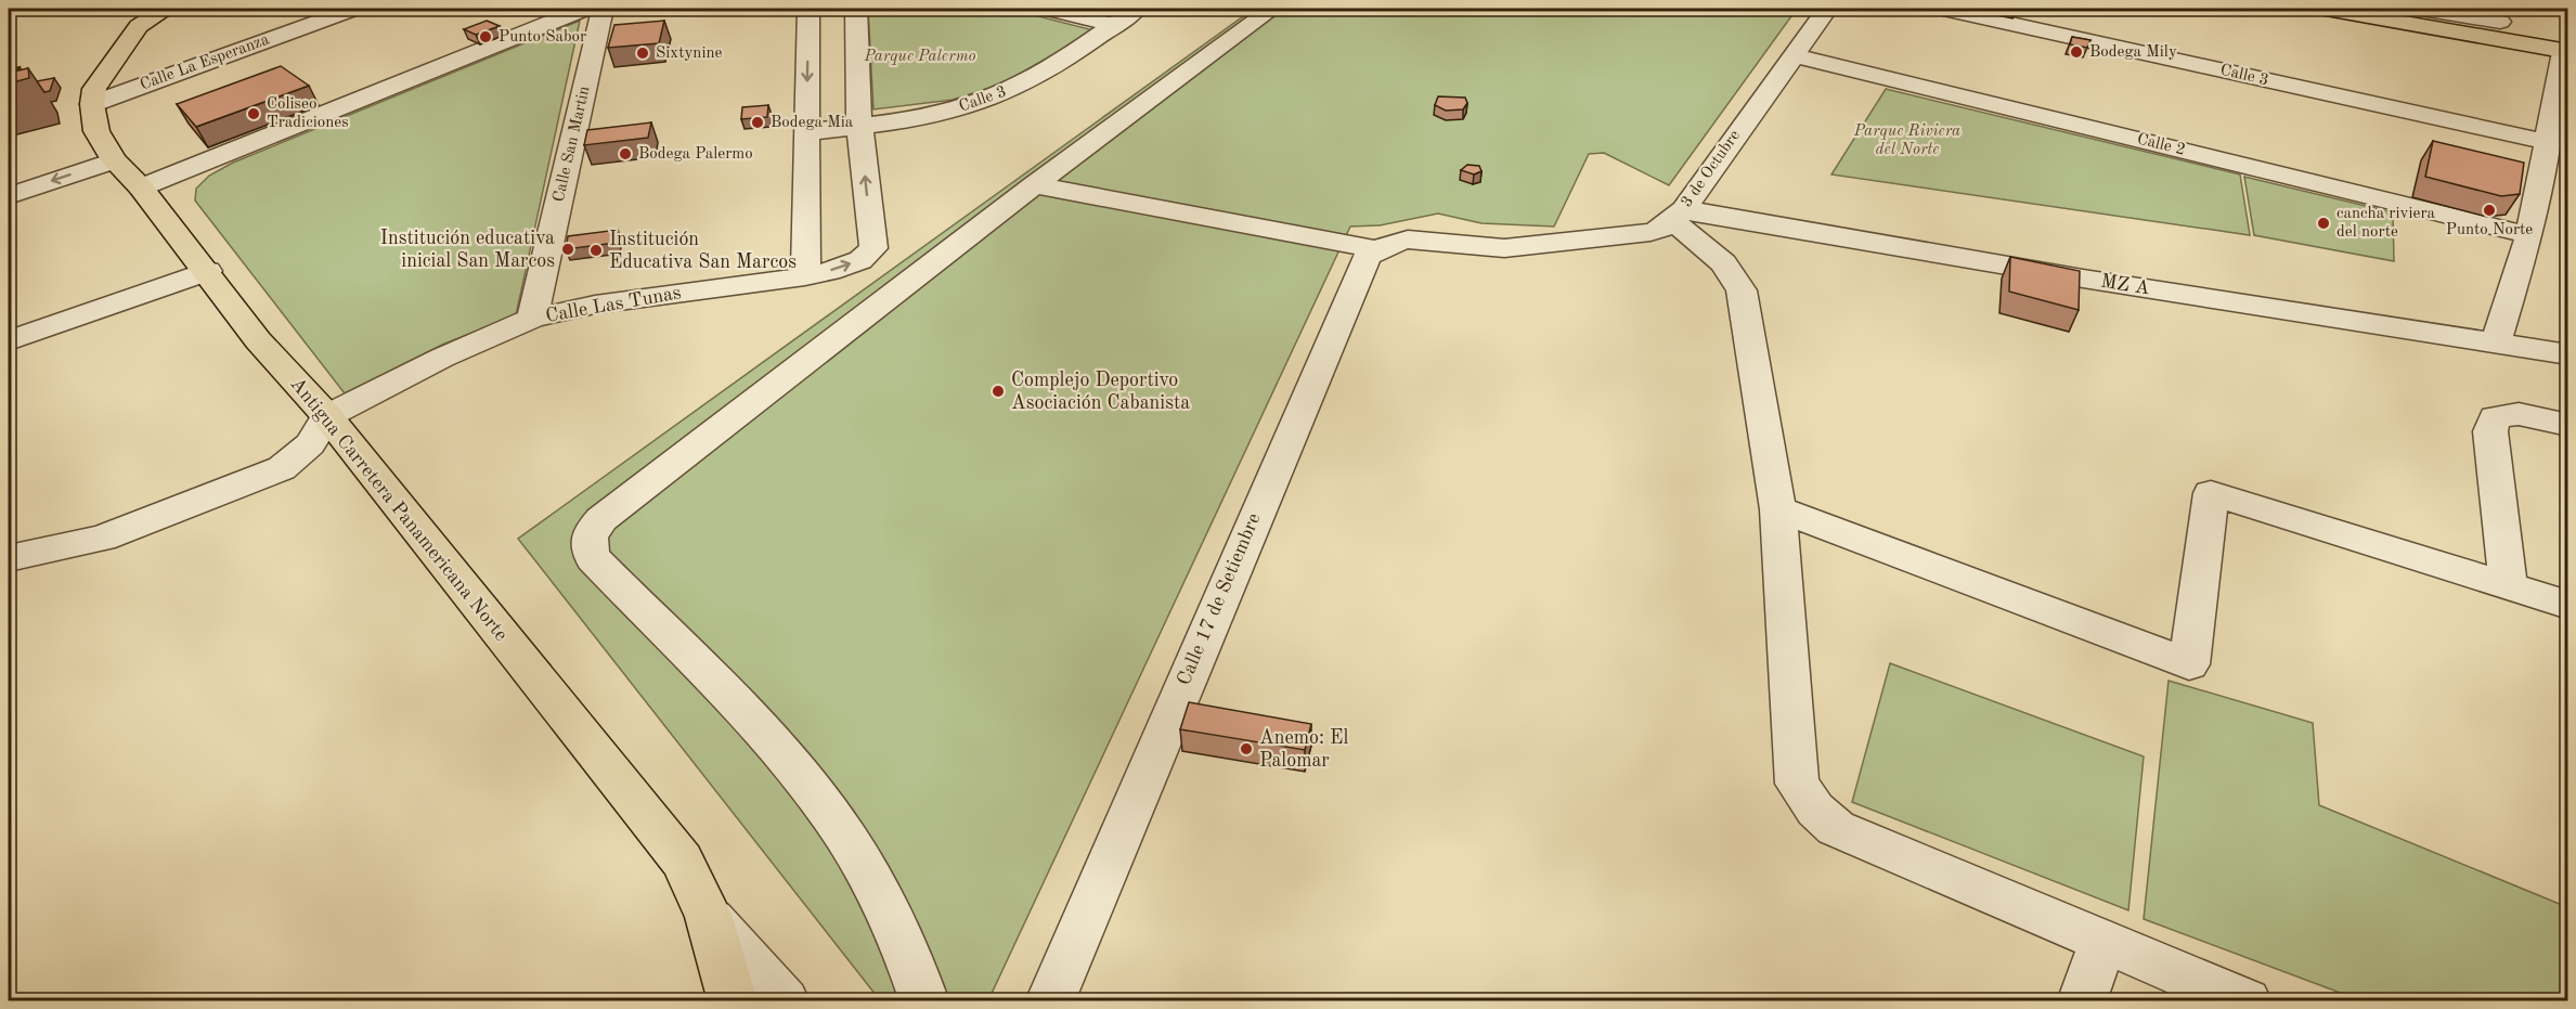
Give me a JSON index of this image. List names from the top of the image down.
{
  "streets": {
    "main road": ["Antigua Carretera Panamericana Norte"],
    "street": [
      "Calle La Esperanza",
      "Calle 3",
      "Calle San Martin",
      "Calle 2",
      "3 de Octubre",
      "MZ A",
      "Calle Las Tunas",
      "Calle 17 de Setiembre"
    ]
  },
  "crossings": [
    ["Calle La Esperanza", "Antigua Carretera Panamericana Norte"],
    ["Calle 3", "Calle Las Tunas"],
    ["Calle San Martin", "Calle Las Tunas"],
    ["Calle 2", "3 de Octubre"],
    ["3 de Octubre", "MZ A"],
    ["3 de Octubre", "Calle 17 de Setiembre"],
    ["Calle Las Tunas", "Antigua Carretera Panamericana Norte"]
  ],
  "parks": ["Parque Palermo", "Parque Riviera del Norte"],
  "places": [
    "Punto Sabor",
    "Bodega Mily",
    "Sixtynine",
    "Coliseo Tradiciones",
    "Bodega Mia",
    "Bodega Palermo",
    "Punto Norte",
    "cancha riviera del norte",
    "Institución educativa inicial San Marcos",
    "Institución Educativa San Marcos",
    "Complejo Deportivo Asociación Cabanista",
    "Anemo: El Palomar"
  ]
}
